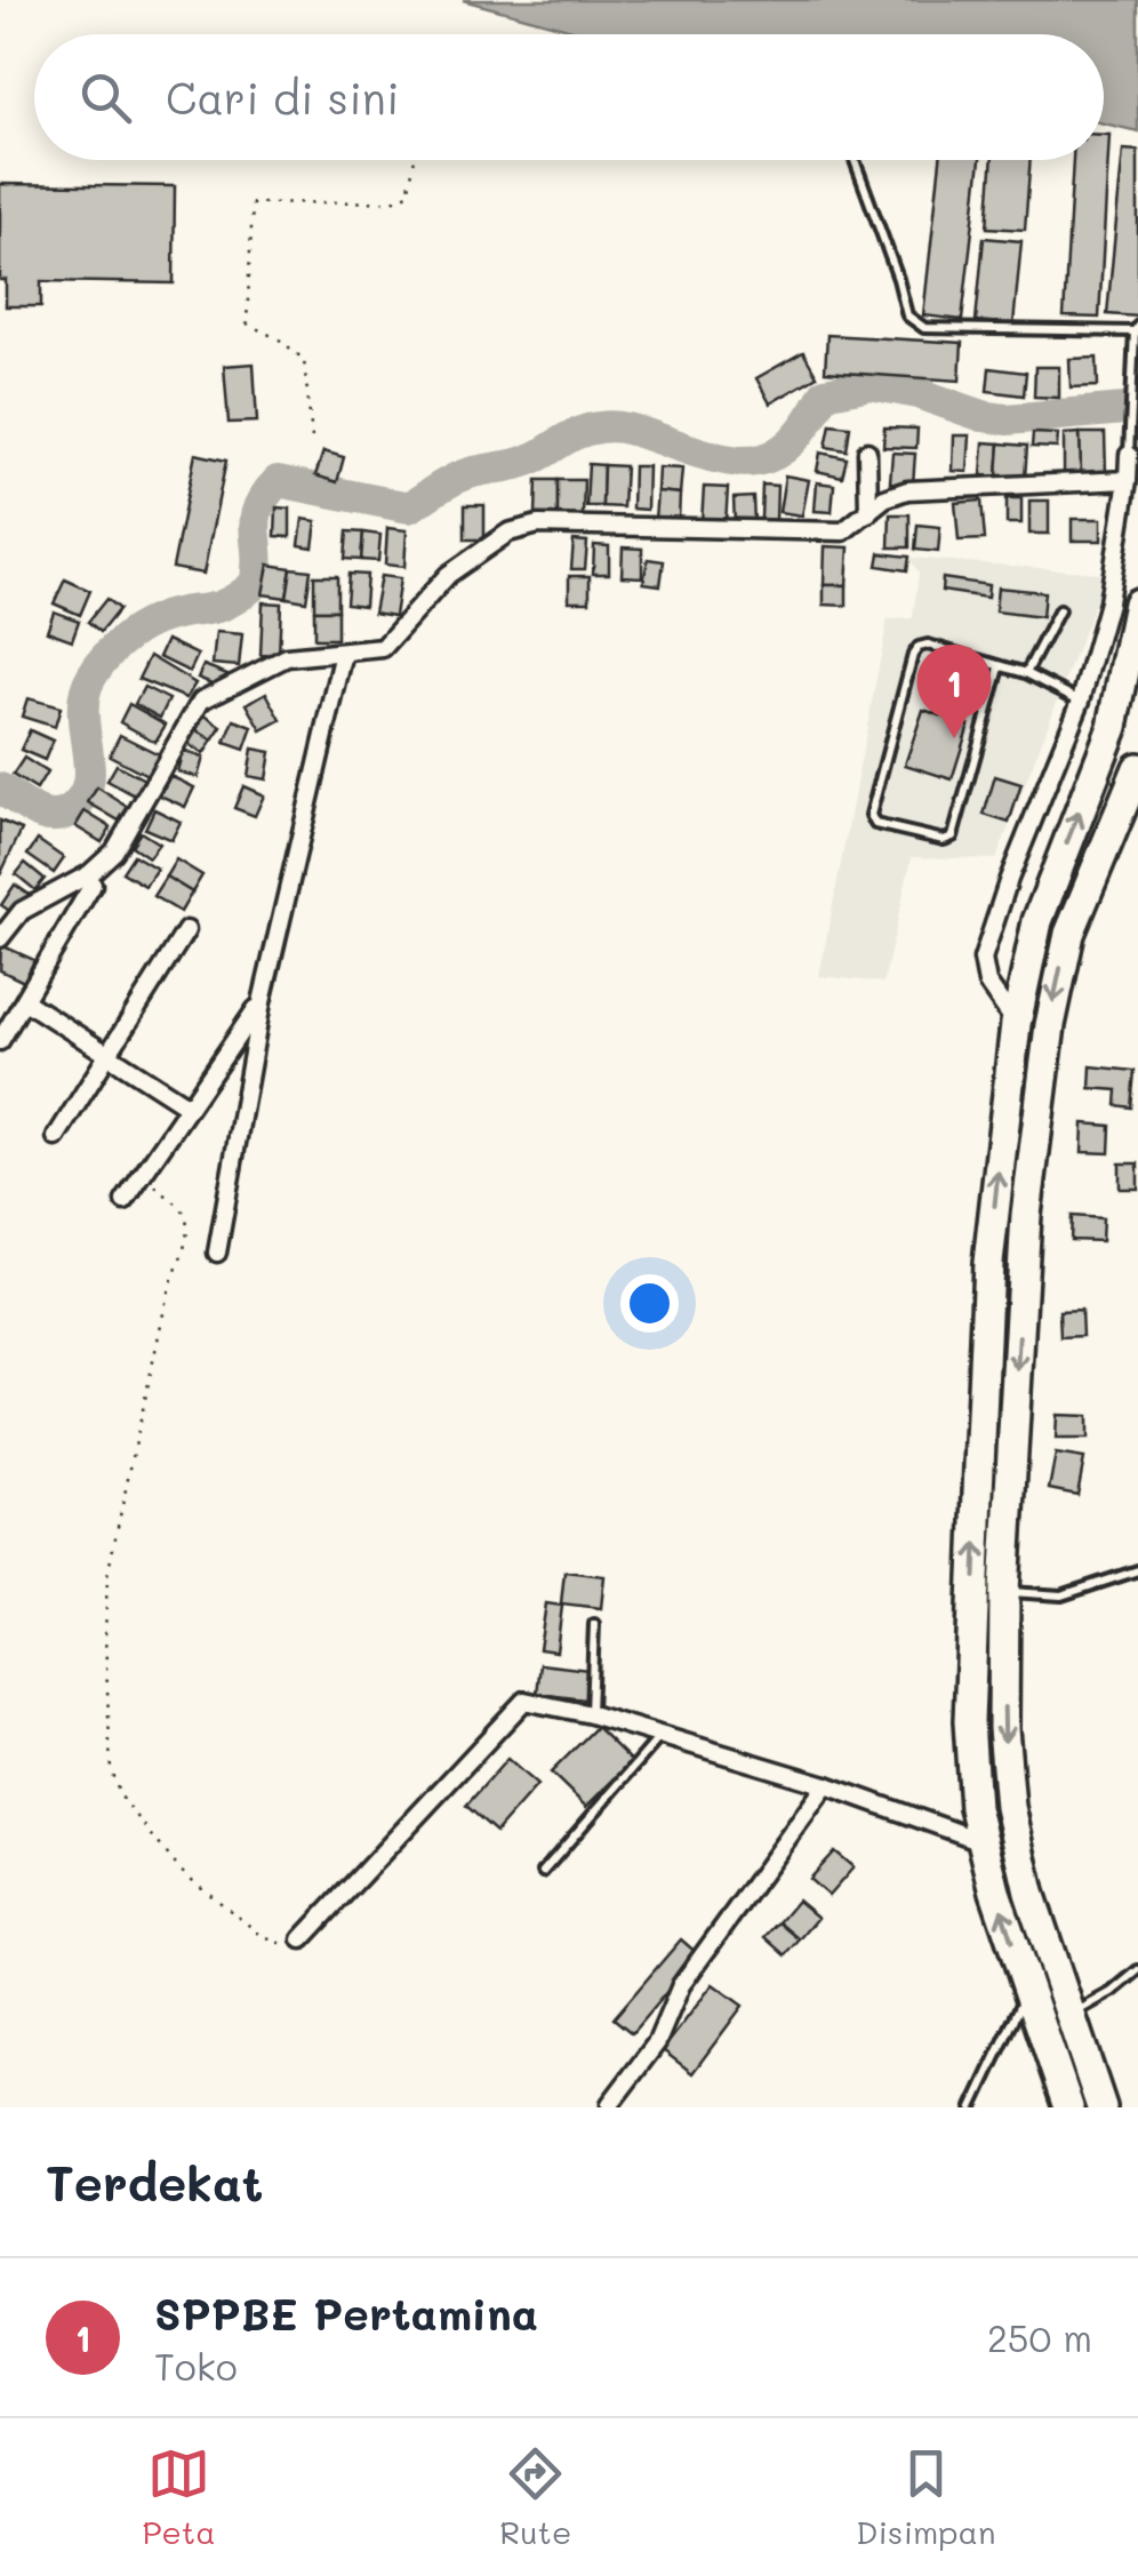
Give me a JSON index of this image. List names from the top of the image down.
{
  "page": {
    "search": "Cari di sini",
    "pins": "1",
    "heading": "Terdekat",
    "list": [
      {
        "mark": "1",
        "name": "SPPBE Pertamina",
        "note": "Toko",
        "value": "250 m"
      }
    ],
    "nav": ["Peta", "Rute", "Disimpan"]
  }
}
